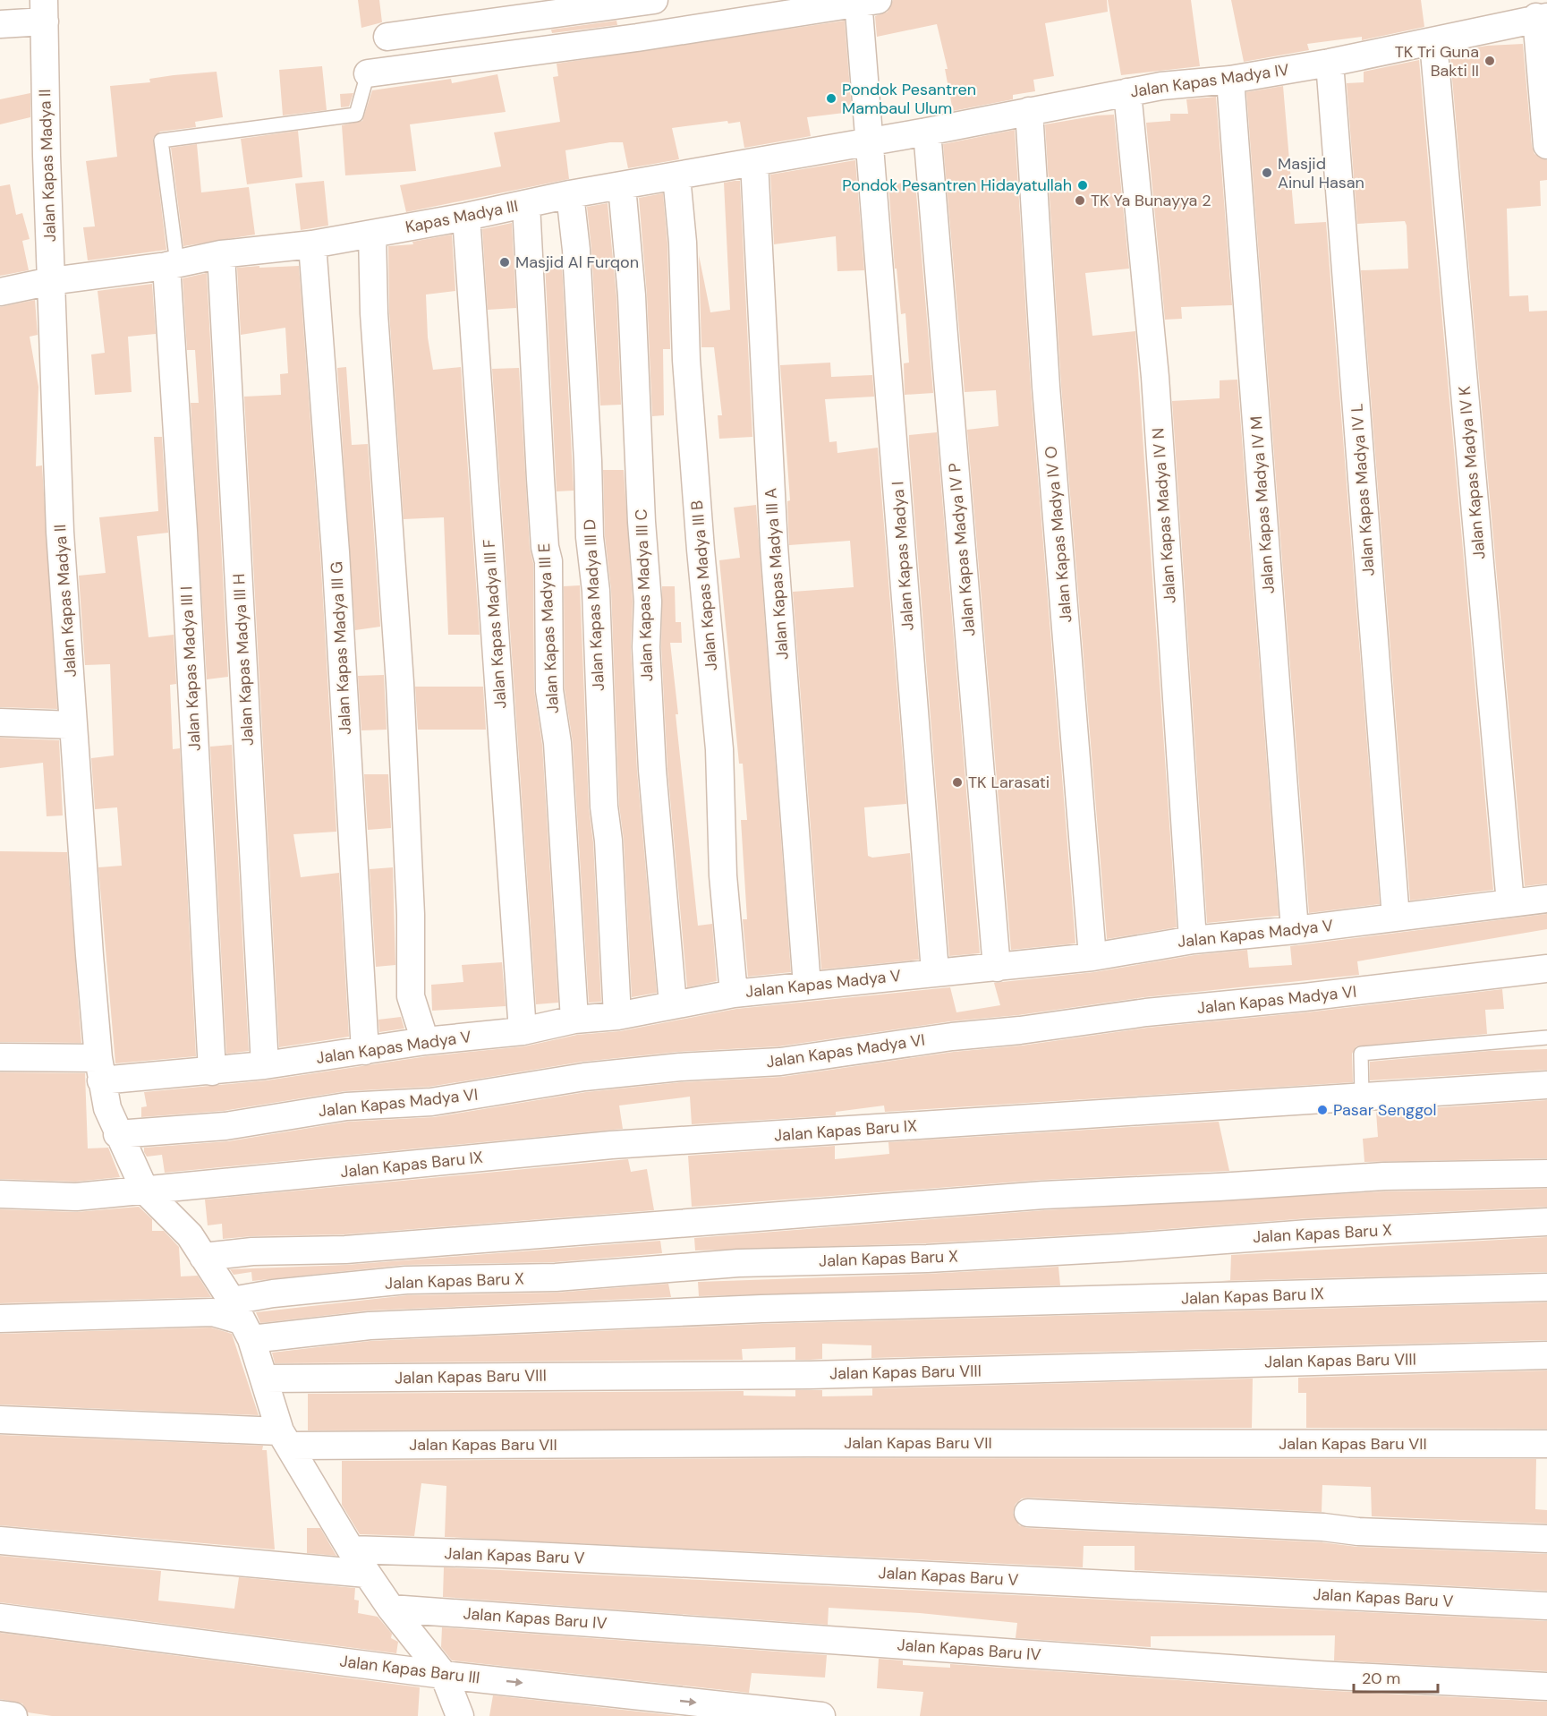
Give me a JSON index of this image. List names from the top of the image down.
{
  "streets": {
    "street": [
      "Jalan Kapas Madya IV",
      "Jalan Kapas Madya II",
      "Kapas Madya III",
      "Jalan Kapas Madya IV K",
      "Jalan Kapas Madya IV L",
      "Jalan Kapas Madya IV M",
      "Jalan Kapas Madya IV N",
      "Jalan Kapas Madya IV O",
      "Jalan Kapas Madya IV P",
      "Jalan Kapas Madya I",
      "Jalan Kapas Madya III A",
      "Jalan Kapas Madya III B",
      "Jalan Kapas Madya III C",
      "Jalan Kapas Madya III D",
      "Jalan Kapas Madya III F",
      "Jalan Kapas Madya III E",
      "Jalan Kapas Madya III G",
      "Jalan Kapas Madya III H",
      "Jalan Kapas Madya III I",
      "Jalan Kapas Madya V",
      "Jalan Kapas Madya VI",
      "Jalan Kapas Baru IX",
      "Jalan Kapas Baru X",
      "Jalan Kapas Baru VIII",
      "Jalan Kapas Baru VII",
      "Jalan Kapas Baru V",
      "Jalan Kapas Baru IV",
      "Jalan Kapas Baru III"
    ]
  },
  "crossings": [
    ["Jalan Kapas Madya IV", "Kapas Madya III"],
    ["Jalan Kapas Madya IV", "Jalan Kapas Madya IV K"],
    ["Jalan Kapas Madya IV", "Jalan Kapas Madya IV L"],
    ["Jalan Kapas Madya IV", "Jalan Kapas Madya IV M"],
    ["Jalan Kapas Madya IV", "Jalan Kapas Madya IV N"],
    ["Jalan Kapas Madya IV", "Jalan Kapas Madya IV O"],
    ["Jalan Kapas Madya IV", "Jalan Kapas Madya IV P"],
    ["Jalan Kapas Madya IV", "Jalan Kapas Madya I"],
    ["Jalan Kapas Madya II", "Kapas Madya III"],
    ["Jalan Kapas Madya II", "Jalan Kapas Madya V"],
    ["Jalan Kapas Madya II", "Jalan Kapas Madya VI"],
    ["Jalan Kapas Madya II", "Jalan Kapas Baru IX"],
    ["Jalan Kapas Madya II", "Jalan Kapas Baru X"],
    ["Jalan Kapas Madya II", "Jalan Kapas Baru VIII"],
    ["Jalan Kapas Madya II", "Jalan Kapas Baru VII"],
    ["Jalan Kapas Madya II", "Jalan Kapas Baru V"],
    ["Jalan Kapas Madya II", "Jalan Kapas Baru IV"],
    ["Jalan Kapas Madya II", "Jalan Kapas Baru III"],
    ["Kapas Madya III", "Jalan Kapas Madya I"],
    ["Kapas Madya III", "Jalan Kapas Madya III A"],
    ["Kapas Madya III", "Jalan Kapas Madya III B"],
    ["Kapas Madya III", "Jalan Kapas Madya III C"],
    ["Kapas Madya III", "Jalan Kapas Madya III D"],
    ["Kapas Madya III", "Jalan Kapas Madya III F"],
    ["Kapas Madya III", "Jalan Kapas Madya III E"],
    ["Kapas Madya III", "Jalan Kapas Madya III G"],
    ["Kapas Madya III", "Jalan Kapas Madya III H"],
    ["Kapas Madya III", "Jalan Kapas Madya III I"],
    ["Jalan Kapas Madya IV K", "Jalan Kapas Madya V"],
    ["Jalan Kapas Madya IV L", "Jalan Kapas Madya V"],
    ["Jalan Kapas Madya IV M", "Jalan Kapas Madya V"],
    ["Jalan Kapas Madya IV N", "Jalan Kapas Madya V"],
    ["Jalan Kapas Madya IV O", "Jalan Kapas Madya V"],
    ["Jalan Kapas Madya IV P", "Jalan Kapas Madya V"],
    ["Jalan Kapas Madya I", "Jalan Kapas Madya V"],
    ["Jalan Kapas Madya III A", "Jalan Kapas Madya V"],
    ["Jalan Kapas Madya III B", "Jalan Kapas Madya V"],
    ["Jalan Kapas Madya III C", "Jalan Kapas Madya V"],
    ["Jalan Kapas Madya III D", "Jalan Kapas Madya V"],
    ["Jalan Kapas Madya III F", "Jalan Kapas Madya V"],
    ["Jalan Kapas Madya III E", "Jalan Kapas Madya V"],
    ["Jalan Kapas Madya III G", "Jalan Kapas Madya V"],
    ["Jalan Kapas Madya III H", "Jalan Kapas Madya V"],
    ["Jalan Kapas Madya III I", "Jalan Kapas Madya V"],
    ["Jalan Kapas Baru IX", "Jalan Kapas Baru X"]
  ],
  "one_way": ["Jalan Kapas Baru III"],
  "places": [
    "TK Tri Guna Bakti II",
    "Pondok Pesantren Mambaul Ulum",
    "Masjid Ainul Hasan",
    "Pondok Pesantren Hidayatullah",
    "TK Ya Bunayya 2",
    "Masjid Al Furqon",
    "TK Larasati",
    "Pasar Senggol"
  ],
  "scale_bar": "20 m"
}
